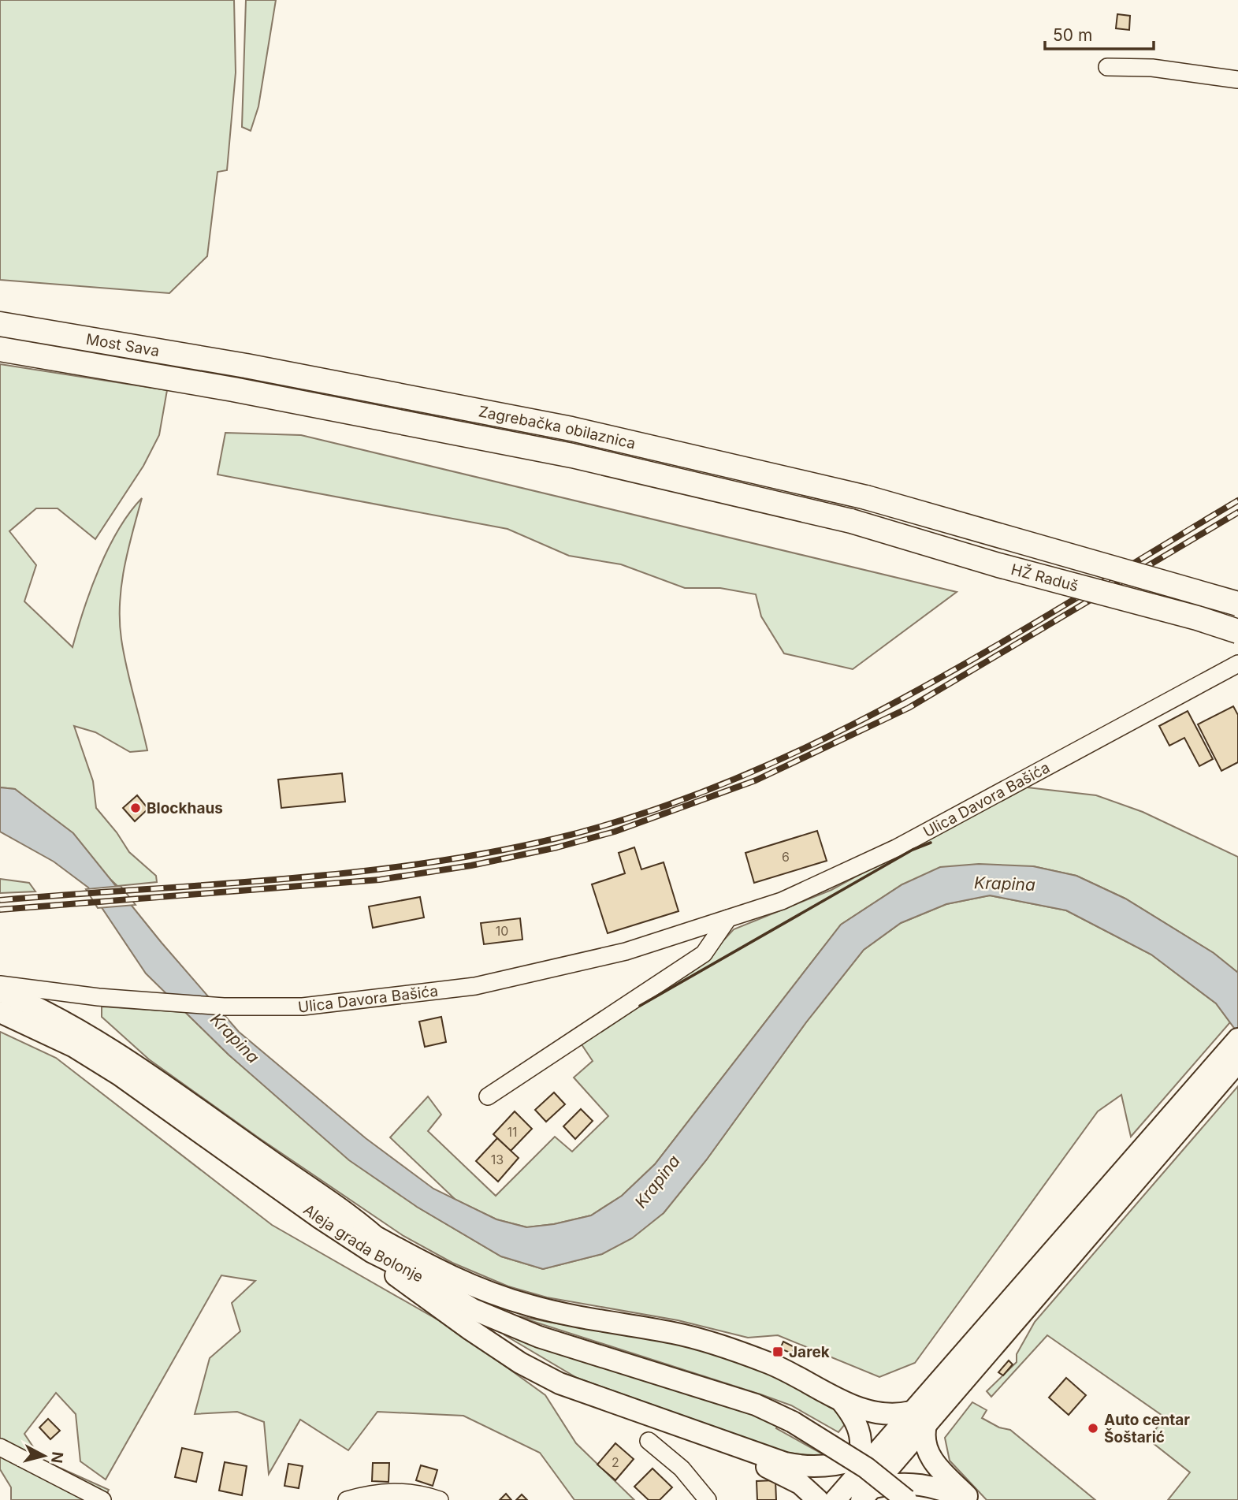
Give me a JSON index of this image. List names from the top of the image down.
{
  "streets": {
    "highway": ["Most Sava", "Zagrebačka obilaznica", "HŽ Raduš"],
    "main road": ["Aleja grada Bolonje"],
    "street": ["Ulica Davora Bašića"]
  },
  "crossings": [
    ["Most Sava", "Zagrebačka obilaznica"],
    ["Zagrebačka obilaznica", "HŽ Raduš"]
  ],
  "water": ["Krapina"],
  "places": {
    "other": ["Blockhaus", "Auto centar Šoštarić"],
    "transit": ["Jarek"]
  },
  "house_numbers": [
    "6",
    "10",
    "11",
    "13",
    "2"
  ],
  "scale_bar": "50 m",
  "north": "right"
}
